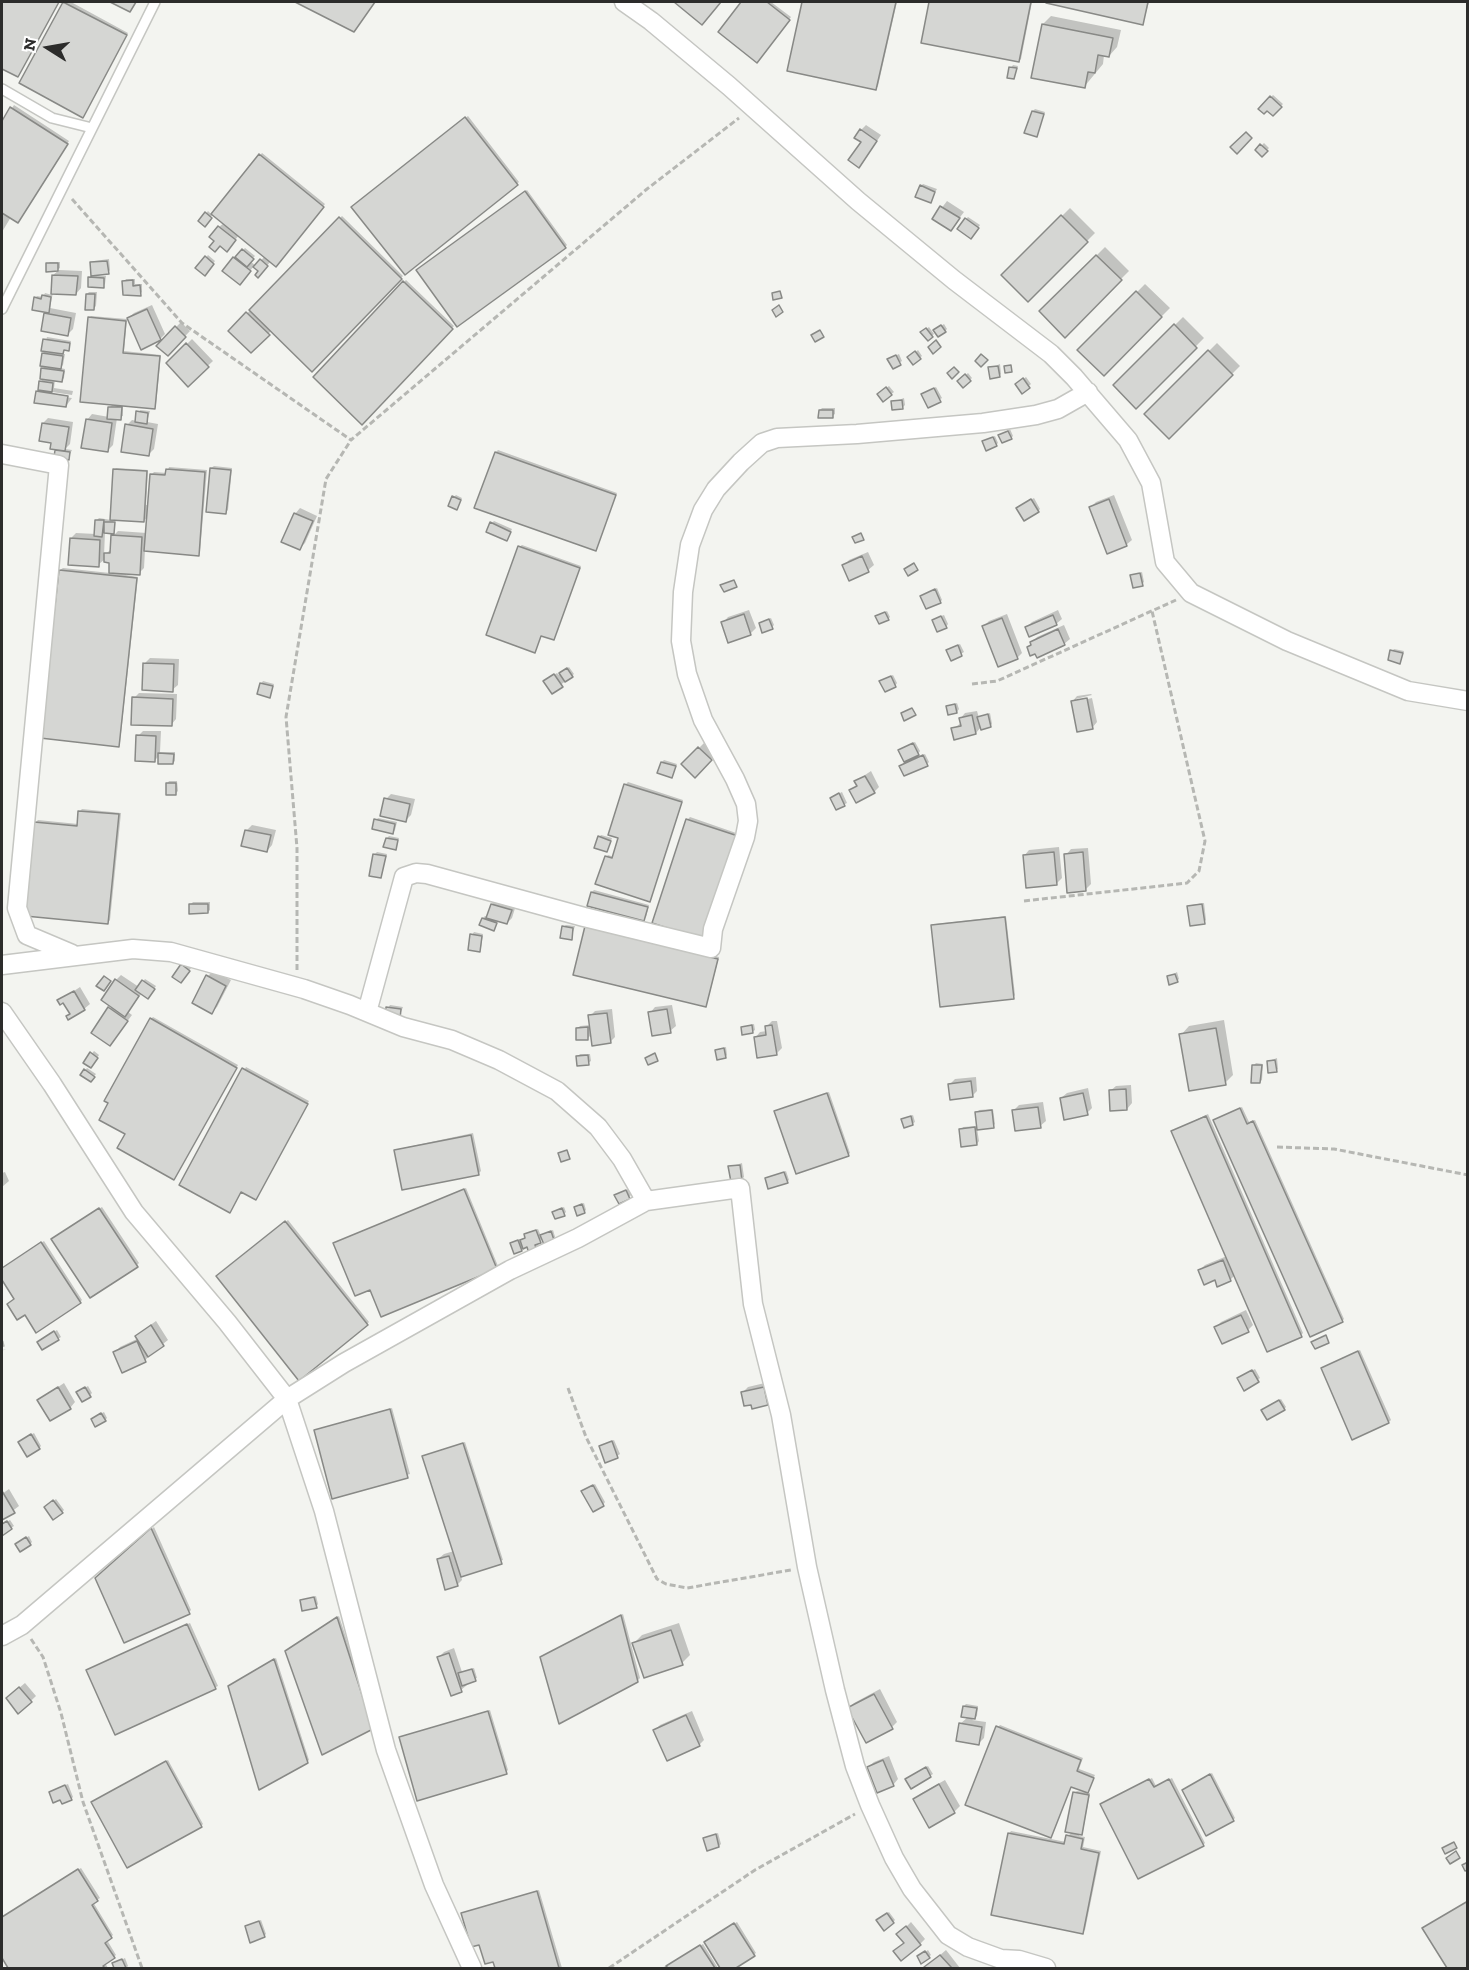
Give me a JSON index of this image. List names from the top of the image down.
{
  "north": "left"
}
